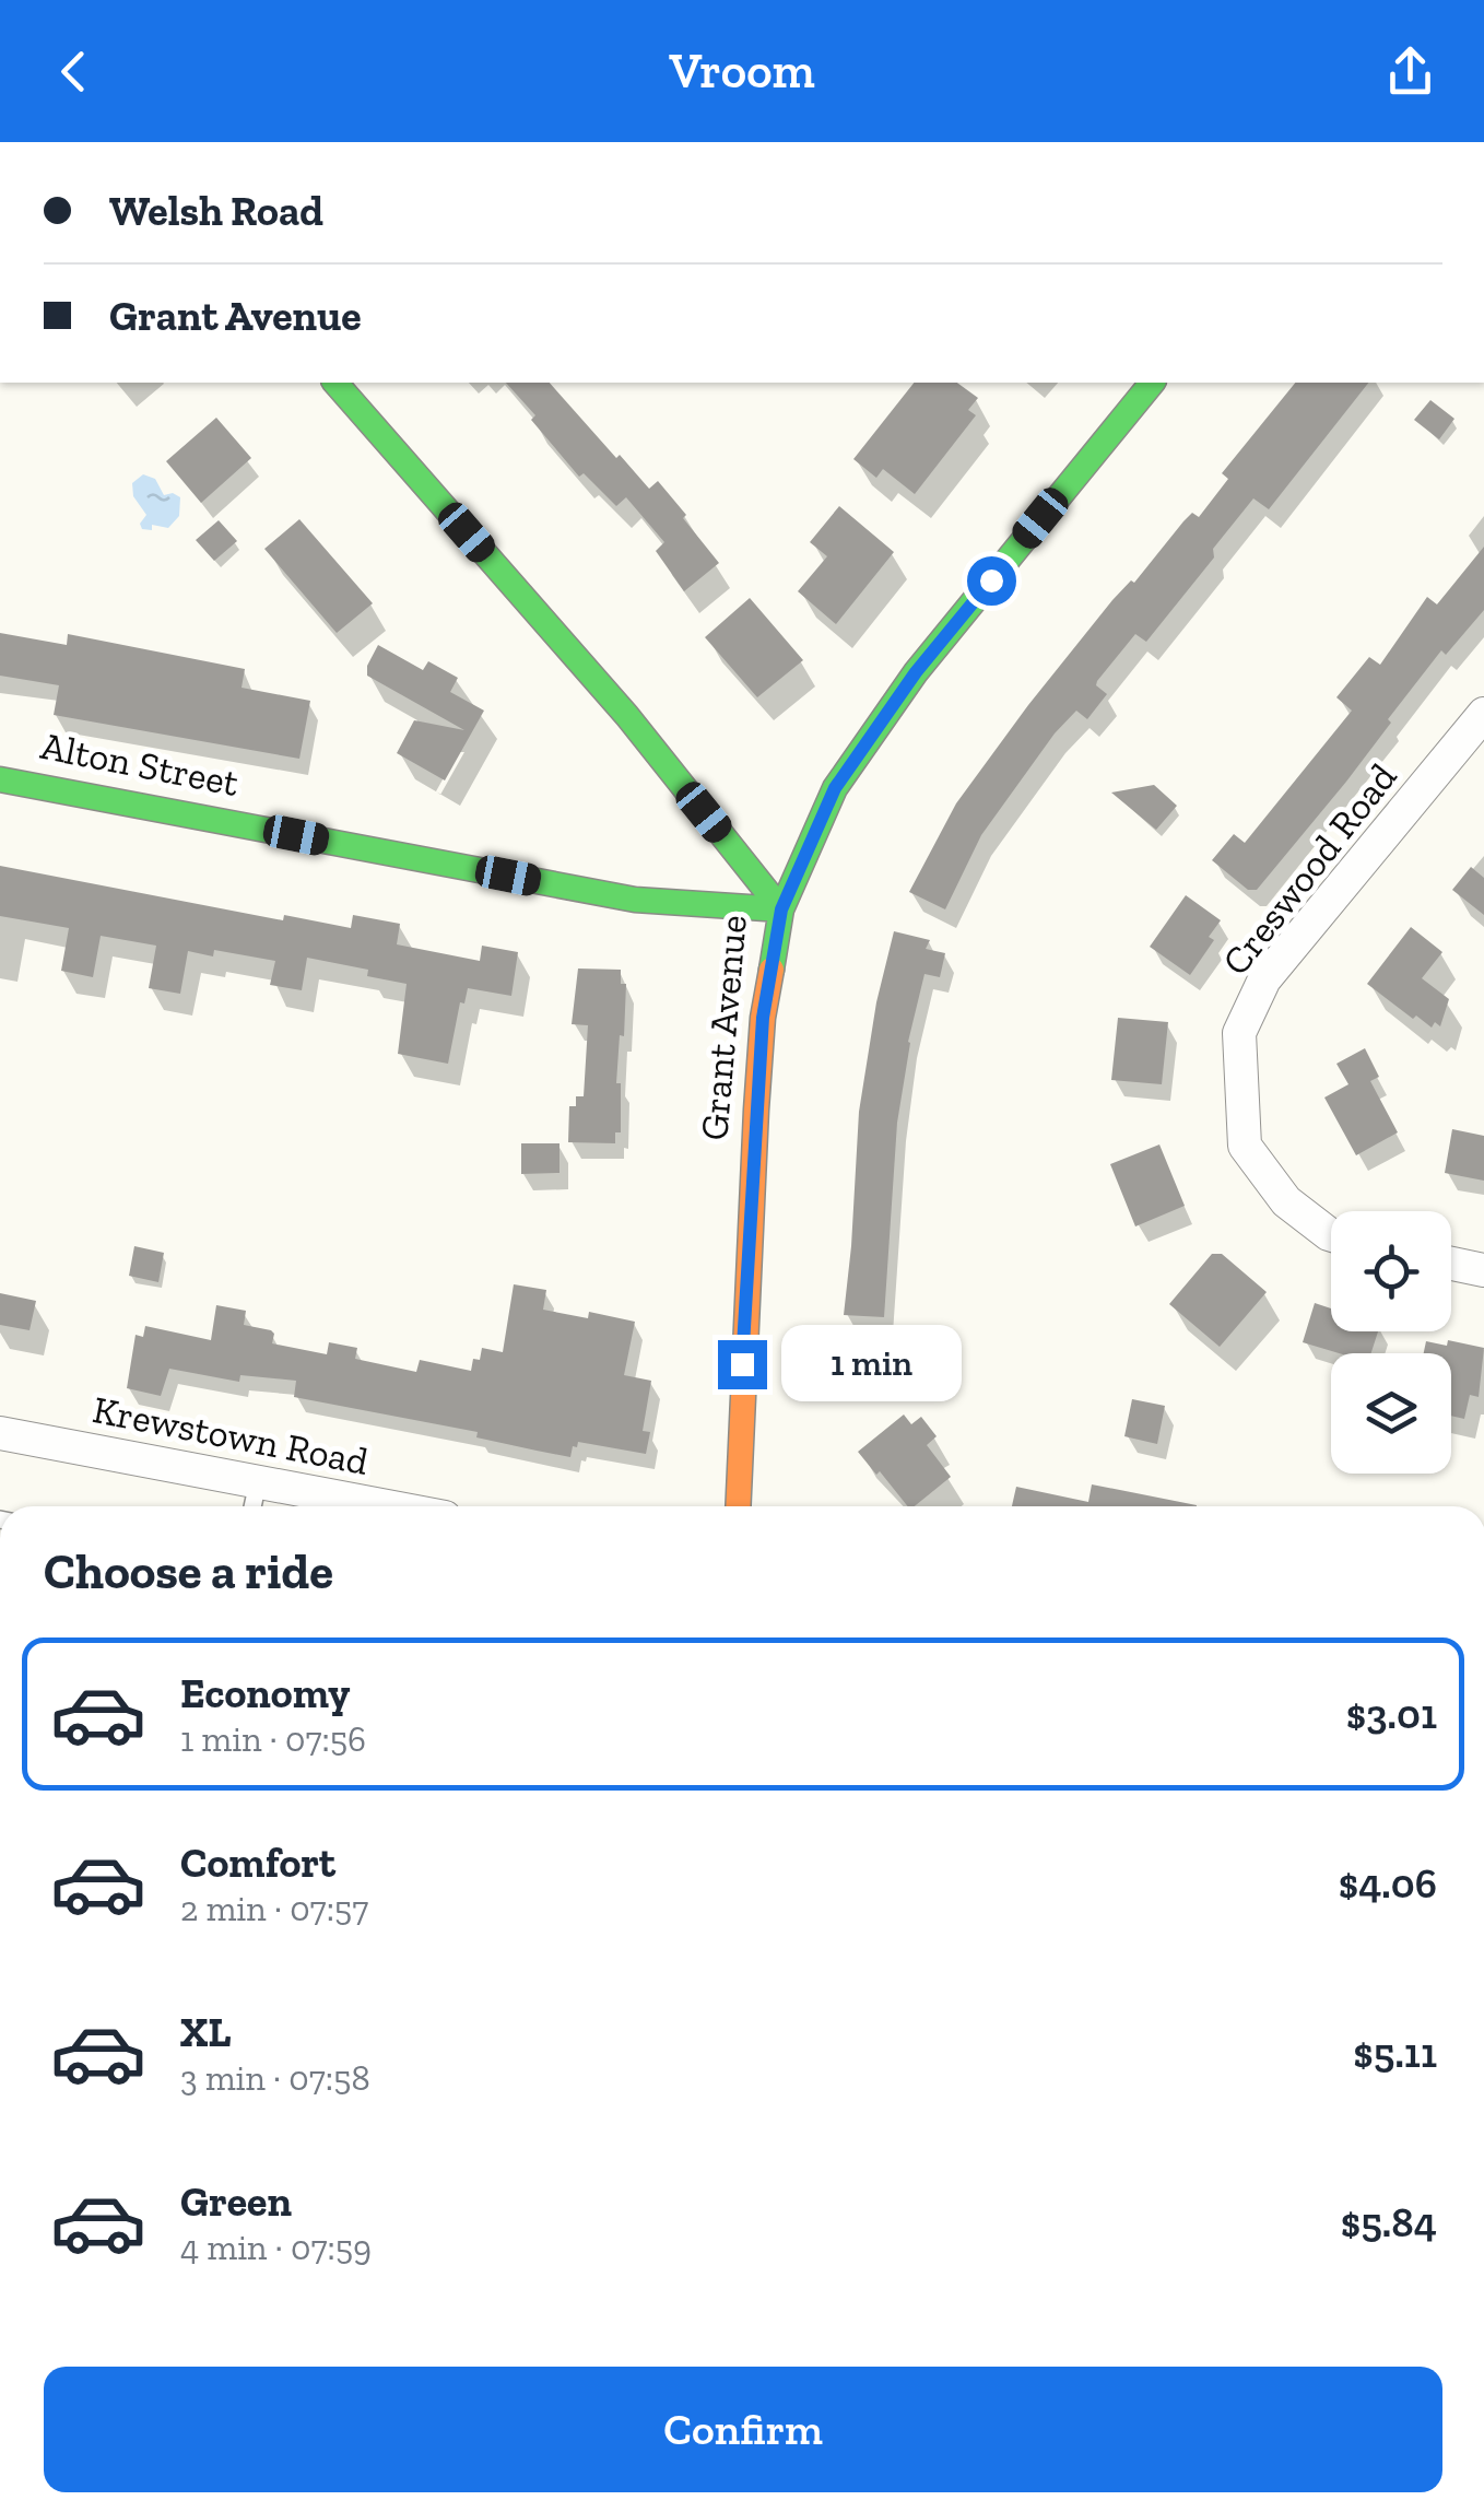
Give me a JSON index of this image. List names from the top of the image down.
{
  "streets": {
    "street": [
      "Alton Street",
      "Creswood Road",
      "Grant Avenue",
      "Krewstown Road"
    ]
  },
  "crossings": [
    ["Alton Street", "Grant Avenue"]
  ],
  "page": {
    "header": "Vroom",
    "banner": ["Welsh Road", "Grant Avenue"],
    "bubble": "1 min",
    "heading": "Choose a ride",
    "list": [
      {
        "name": "Economy",
        "note": "1 min · 07:56",
        "value": "$3.01"
      },
      {
        "name": "Comfort",
        "note": "2 min · 07:57",
        "value": "$4.06"
      },
      {
        "name": "XL",
        "note": "3 min · 07:58",
        "value": "$5.11"
      },
      {
        "name": "Green",
        "note": "4 min · 07:59",
        "value": "$5.84"
      }
    ],
    "buttons": "Confirm"
  }
}
